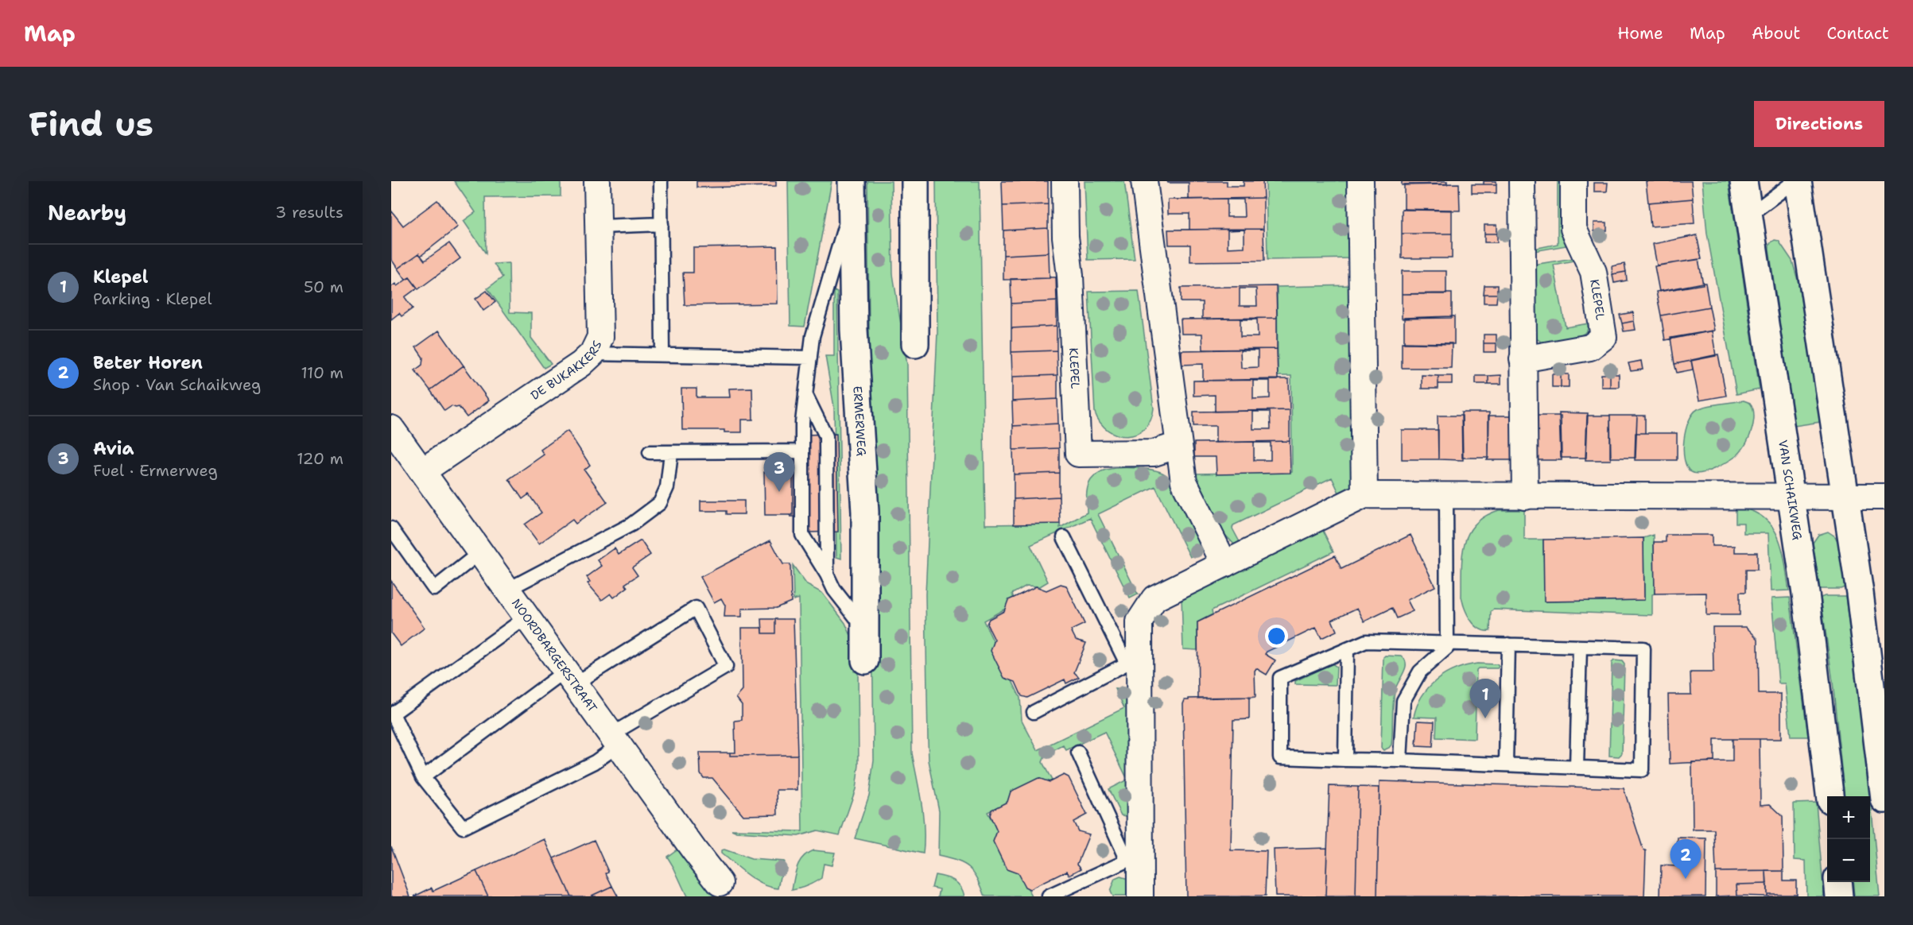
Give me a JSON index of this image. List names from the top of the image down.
{
  "streets": {
    "street": [
      "KLEPEL",
      "DE BUKAKKERS",
      "ERMERWEG",
      "VAN SCHAIKWEG",
      "NOORDBARGERSTRAAT"
    ]
  },
  "crossings": [
    ["DE BUKAKKERS", "NOORDBARGERSTRAAT"]
  ],
  "page": {
    "header": "Map",
    "nav": [
      "Home",
      "Map",
      "About",
      "Contact"
    ],
    "buttons": "Directions",
    "title": "Find us",
    "heading": ["Nearby", "3 results"],
    "list": [
      {
        "mark": "1",
        "name": "Klepel",
        "note": "Parking · Klepel",
        "value": "50 m"
      },
      {
        "mark": "2",
        "name": "Beter Horen",
        "note": "Shop · Van Schaikweg",
        "value": "110 m"
      },
      {
        "mark": "3",
        "name": "Avia",
        "note": "Fuel · Ermerweg",
        "value": "120 m"
      }
    ],
    "pins": ["3", "1", "2"],
    "map_buttons": ["+", "−"]
  }
}
